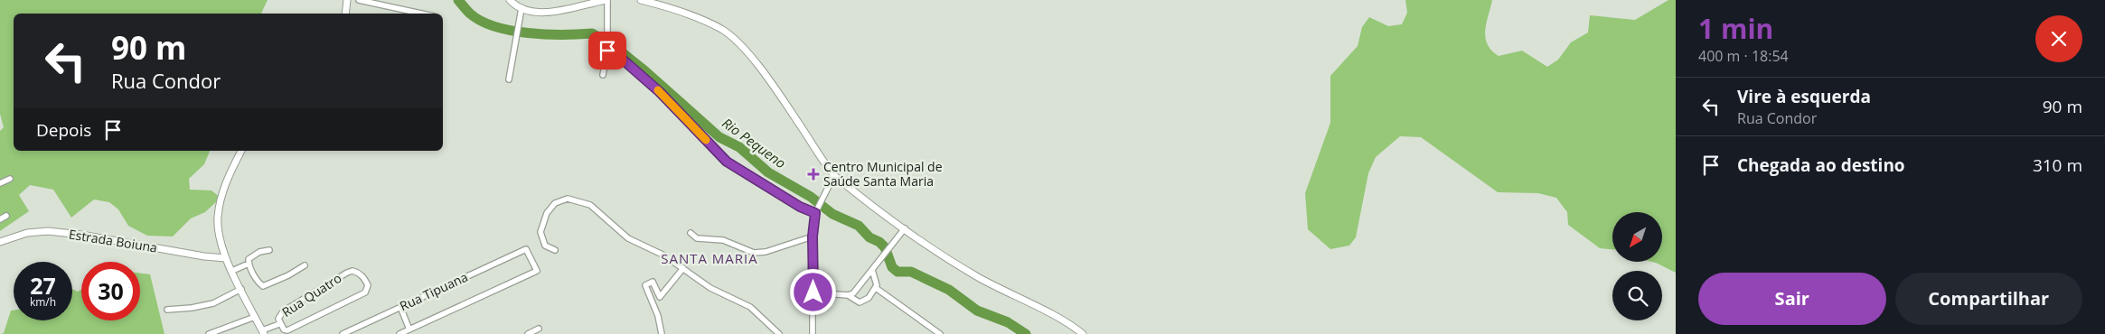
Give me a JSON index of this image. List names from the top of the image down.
{
  "streets": {
    "street": ["Estrada Boiuna", "Rua Tipuana", "Rua Quatro"]
  },
  "districts": ["SANTA MARIA"],
  "water": ["Rio Pequeno"],
  "places": {
    "health": ["Centro Municipal de Saúde Santa Maria"]
  },
  "north": "bottom left",
  "page": {
    "heading": ["1 min", "400 m · 18:54"],
    "turn": ["90 m", "Rua Condor"],
    "list": [
      {
        "name": "Vire à esquerda",
        "note": "Rua Condor",
        "value": "90 m"
      },
      {
        "name": "Chegada ao destino",
        "value": "310 m"
      }
    ],
    "then": "Depois",
    "speed": "27 km/h",
    "limit": "30",
    "buttons": ["Sair", "Compartilhar"]
  }
}
